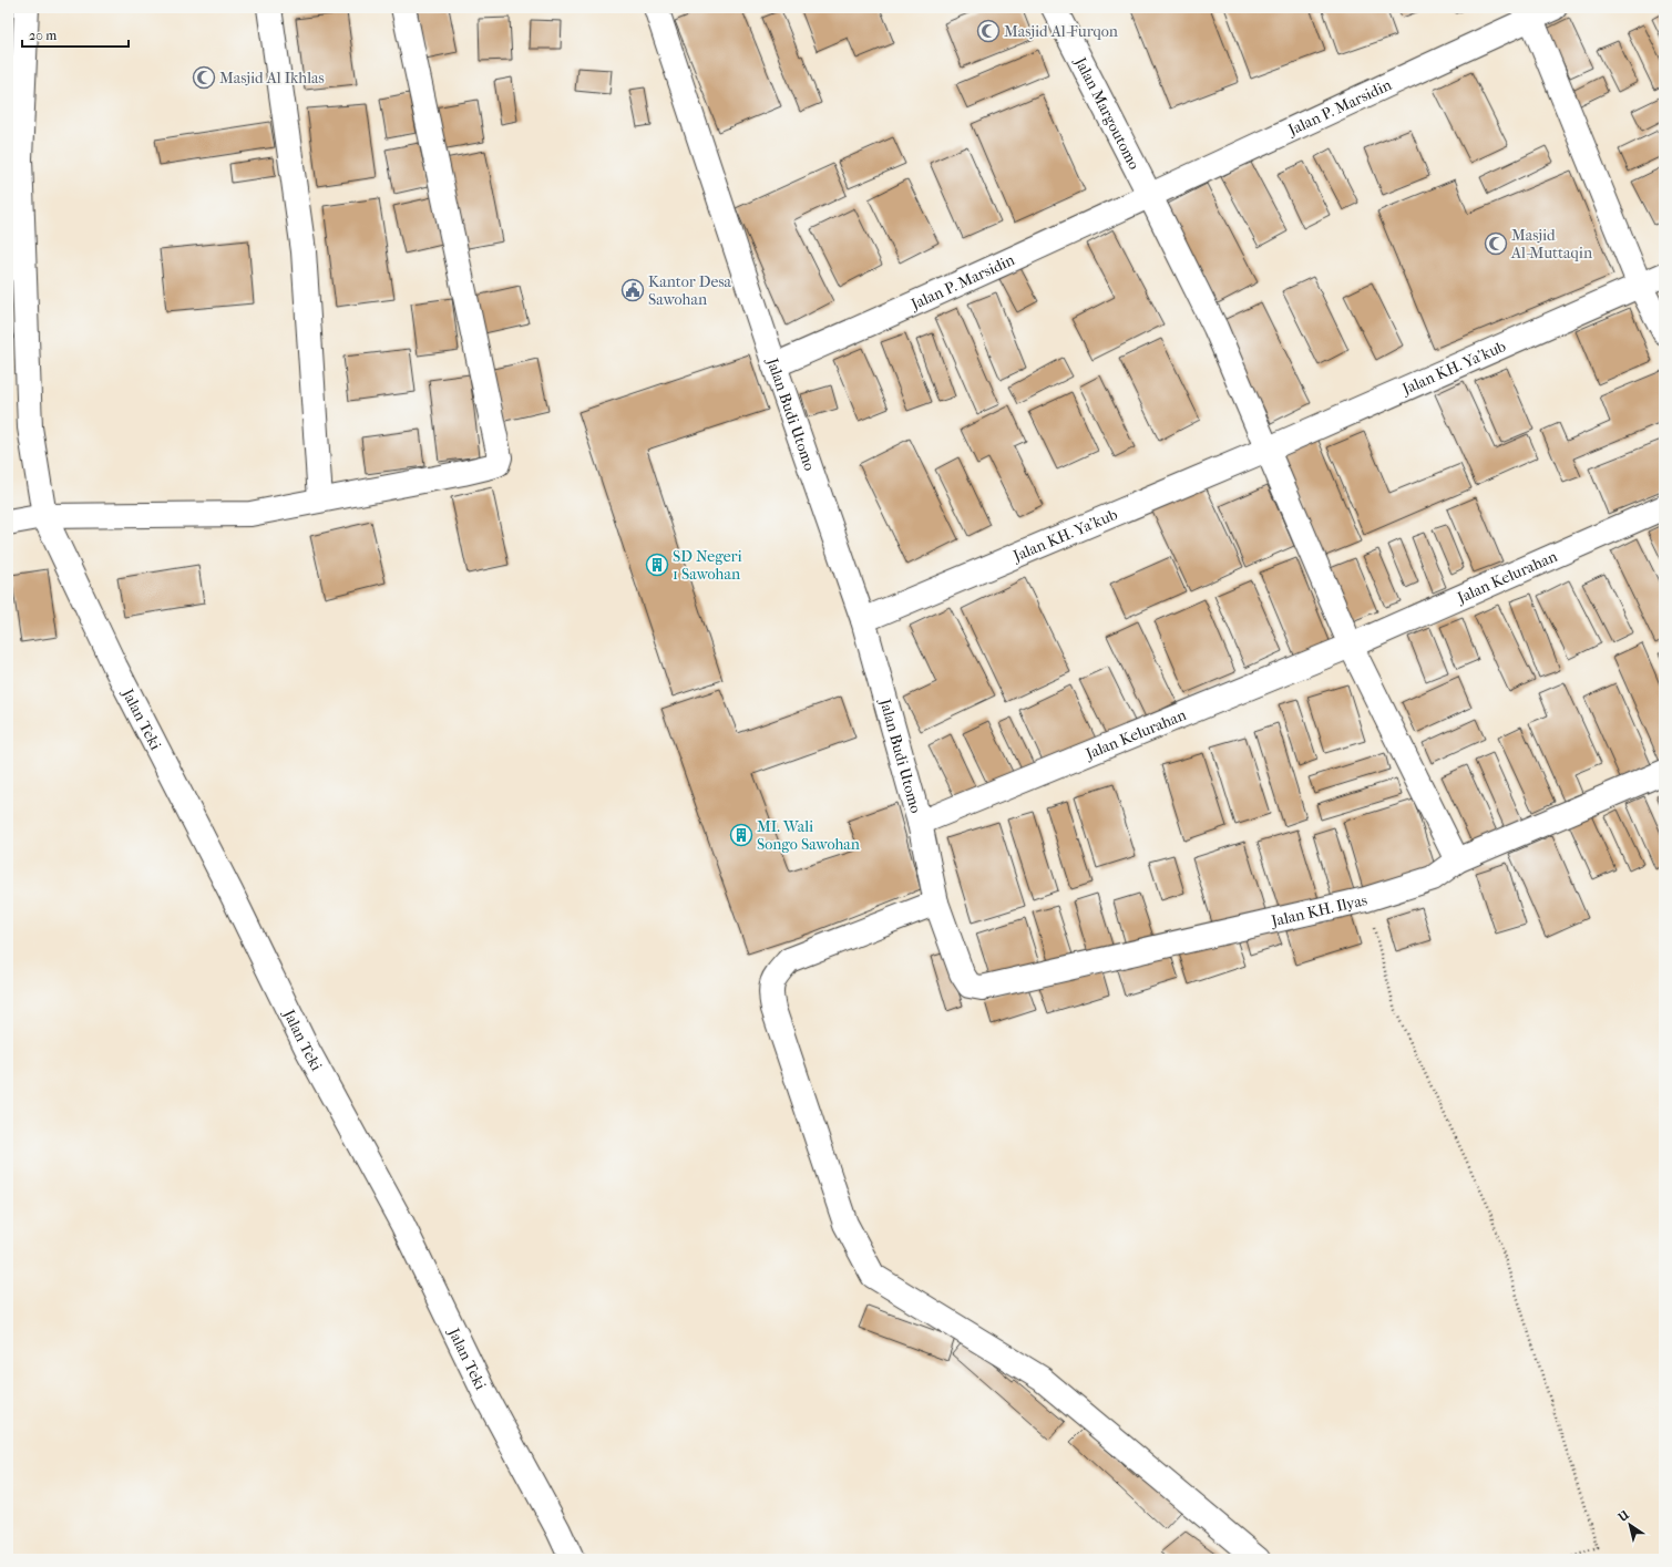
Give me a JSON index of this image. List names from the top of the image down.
{
  "streets": {
    "street": [
      "Jalan P. Marsidin",
      "Jalan Margoutomo",
      "Jalan KH. Ya'kub",
      "Jalan Budi Utomo",
      "Jalan Kelurahan",
      "Jalan Teki",
      "Jalan KH. Ilyas"
    ]
  },
  "crossings": [
    ["Jalan P. Marsidin", "Jalan Margoutomo"],
    ["Jalan P. Marsidin", "Jalan Budi Utomo"],
    ["Jalan KH. Ya'kub", "Jalan Budi Utomo"],
    ["Jalan Budi Utomo", "Jalan Kelurahan"],
    ["Jalan Budi Utomo", "Jalan KH. Ilyas"]
  ],
  "places": {
    "mosque": ["Masjid Al-Furqon", "Masjid Al Ikhlas", "Masjid Al-Muttaqin"],
    "public building": ["Kantor Desa Sawohan"],
    "building": ["SD Negeri 1 Sawohan", "MI. Wali Songo Sawohan"]
  },
  "scale_bar": "20 m",
  "north": "top left"
}
